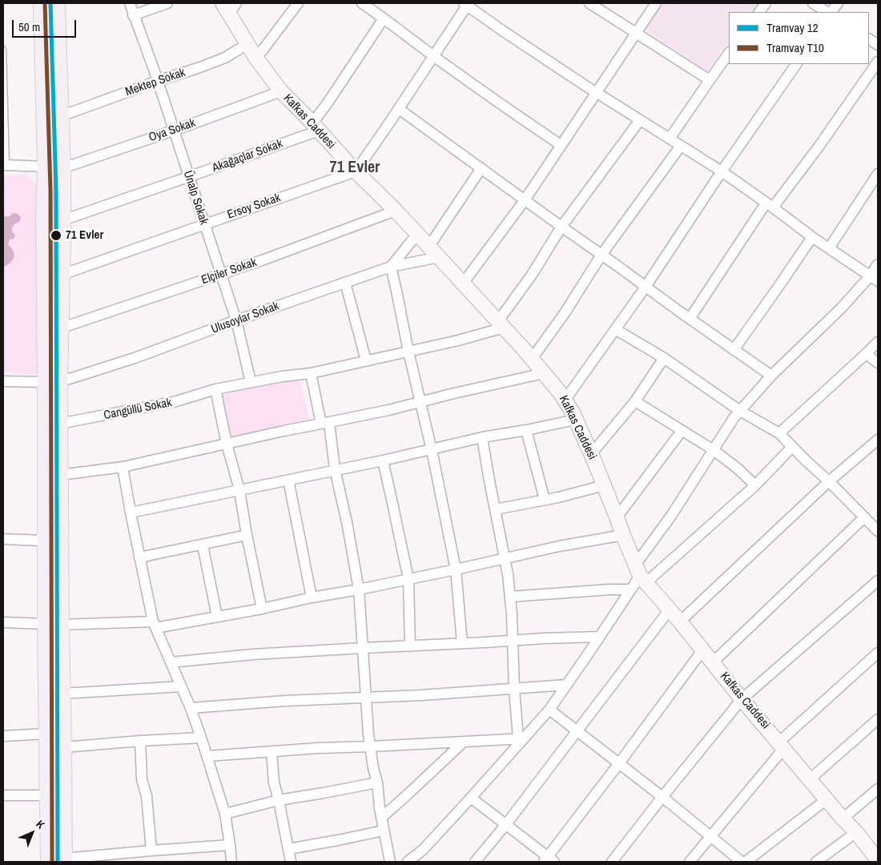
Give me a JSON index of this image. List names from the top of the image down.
{
  "streets": {
    "street": [
      "Mektep Sokak",
      "Kafkas Caddesi",
      "Oya Sokak",
      "Akağaçlar Sokak",
      "Ünalp Sokak",
      "Ersoy Sokak",
      "Elçiler Sokak",
      "Ulusoylar Sokak",
      "Cangüllü Sokak"
    ]
  },
  "crossings": [
    ["Mektep Sokak", "Kafkas Caddesi"],
    ["Mektep Sokak", "Ünalp Sokak"],
    ["Kafkas Caddesi", "Oya Sokak"],
    ["Kafkas Caddesi", "Akağaçlar Sokak"],
    ["Kafkas Caddesi", "Ersoy Sokak"],
    ["Kafkas Caddesi", "Elçiler Sokak"],
    ["Kafkas Caddesi", "Ulusoylar Sokak"],
    ["Kafkas Caddesi", "Cangüllü Sokak"],
    ["Oya Sokak", "Ünalp Sokak"],
    ["Akağaçlar Sokak", "Ünalp Sokak"],
    ["Ünalp Sokak", "Ersoy Sokak"],
    ["Ünalp Sokak", "Elçiler Sokak"],
    ["Ünalp Sokak", "Ulusoylar Sokak"],
    ["Ünalp Sokak", "Cangüllü Sokak"]
  ],
  "districts": ["71 Evler"],
  "places": ["71 Evler"],
  "lines": ["tram line 12", "tram line T10"],
  "legend": ["Tramvay 12", "Tramvay T10"],
  "scale_bar": "50 m",
  "north": "top right"
}
